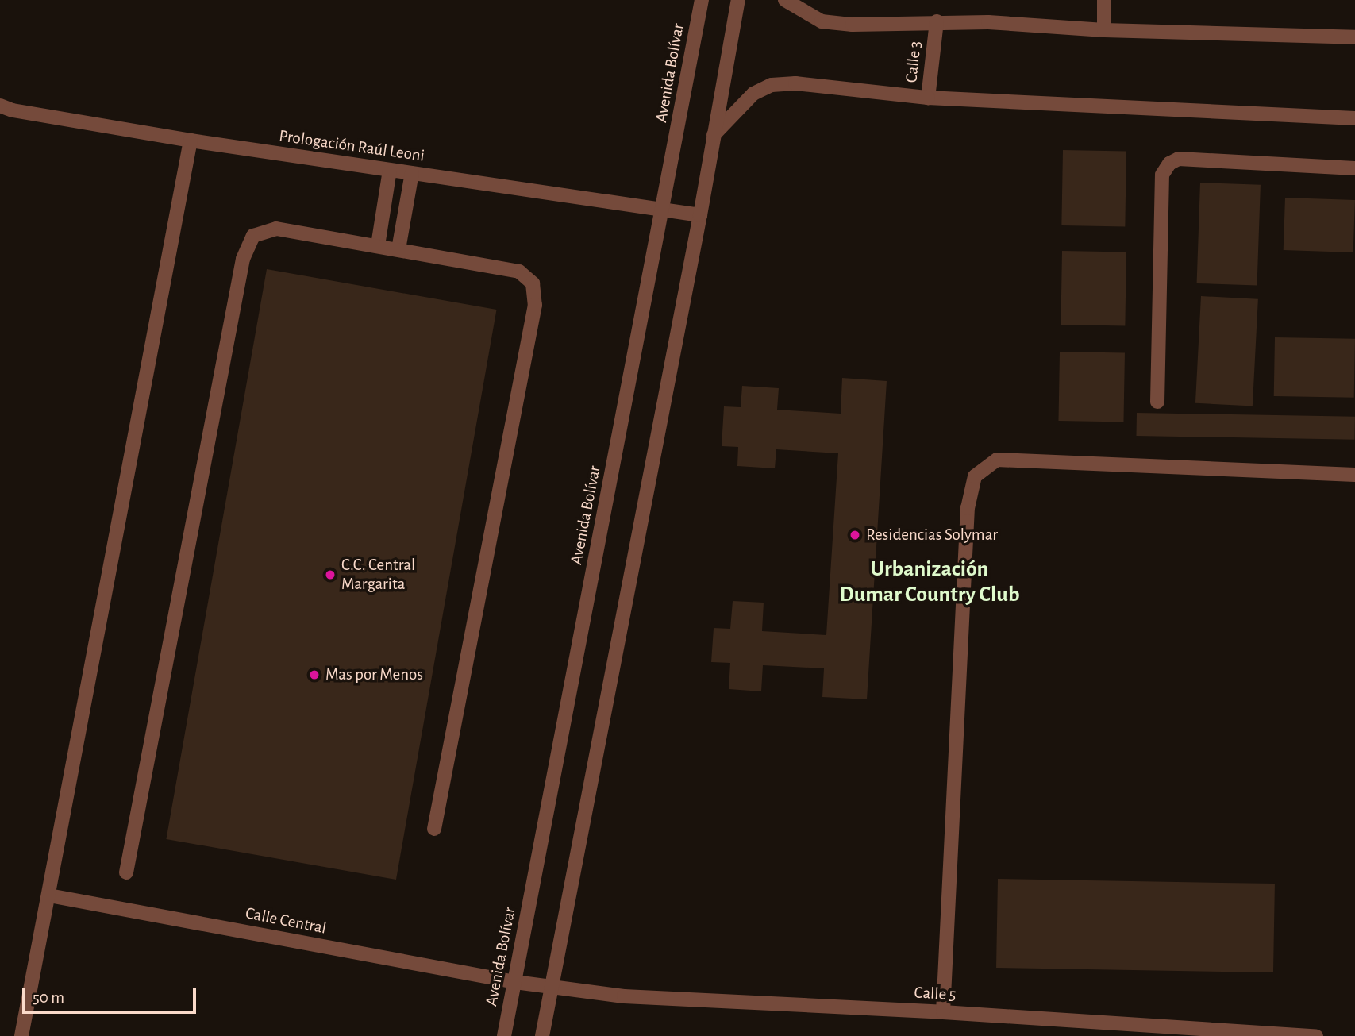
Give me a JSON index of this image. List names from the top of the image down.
{
  "streets": {
    "street": [
      "Calle 3",
      "Avenida Bolívar",
      "Prologación Raúl Leoni",
      "Calle Central",
      "Calle 5"
    ]
  },
  "crossings": [
    ["Avenida Bolívar", "Prologación Raúl Leoni"],
    ["Avenida Bolívar", "Calle Central"],
    ["Calle Central", "Calle 5"]
  ],
  "districts": ["Urbanización Dumar Country Club"],
  "places": ["Residencias Solymar", "C.C. Central Margarita", "Mas por Menos"],
  "scale_bar": "50 m"
}
